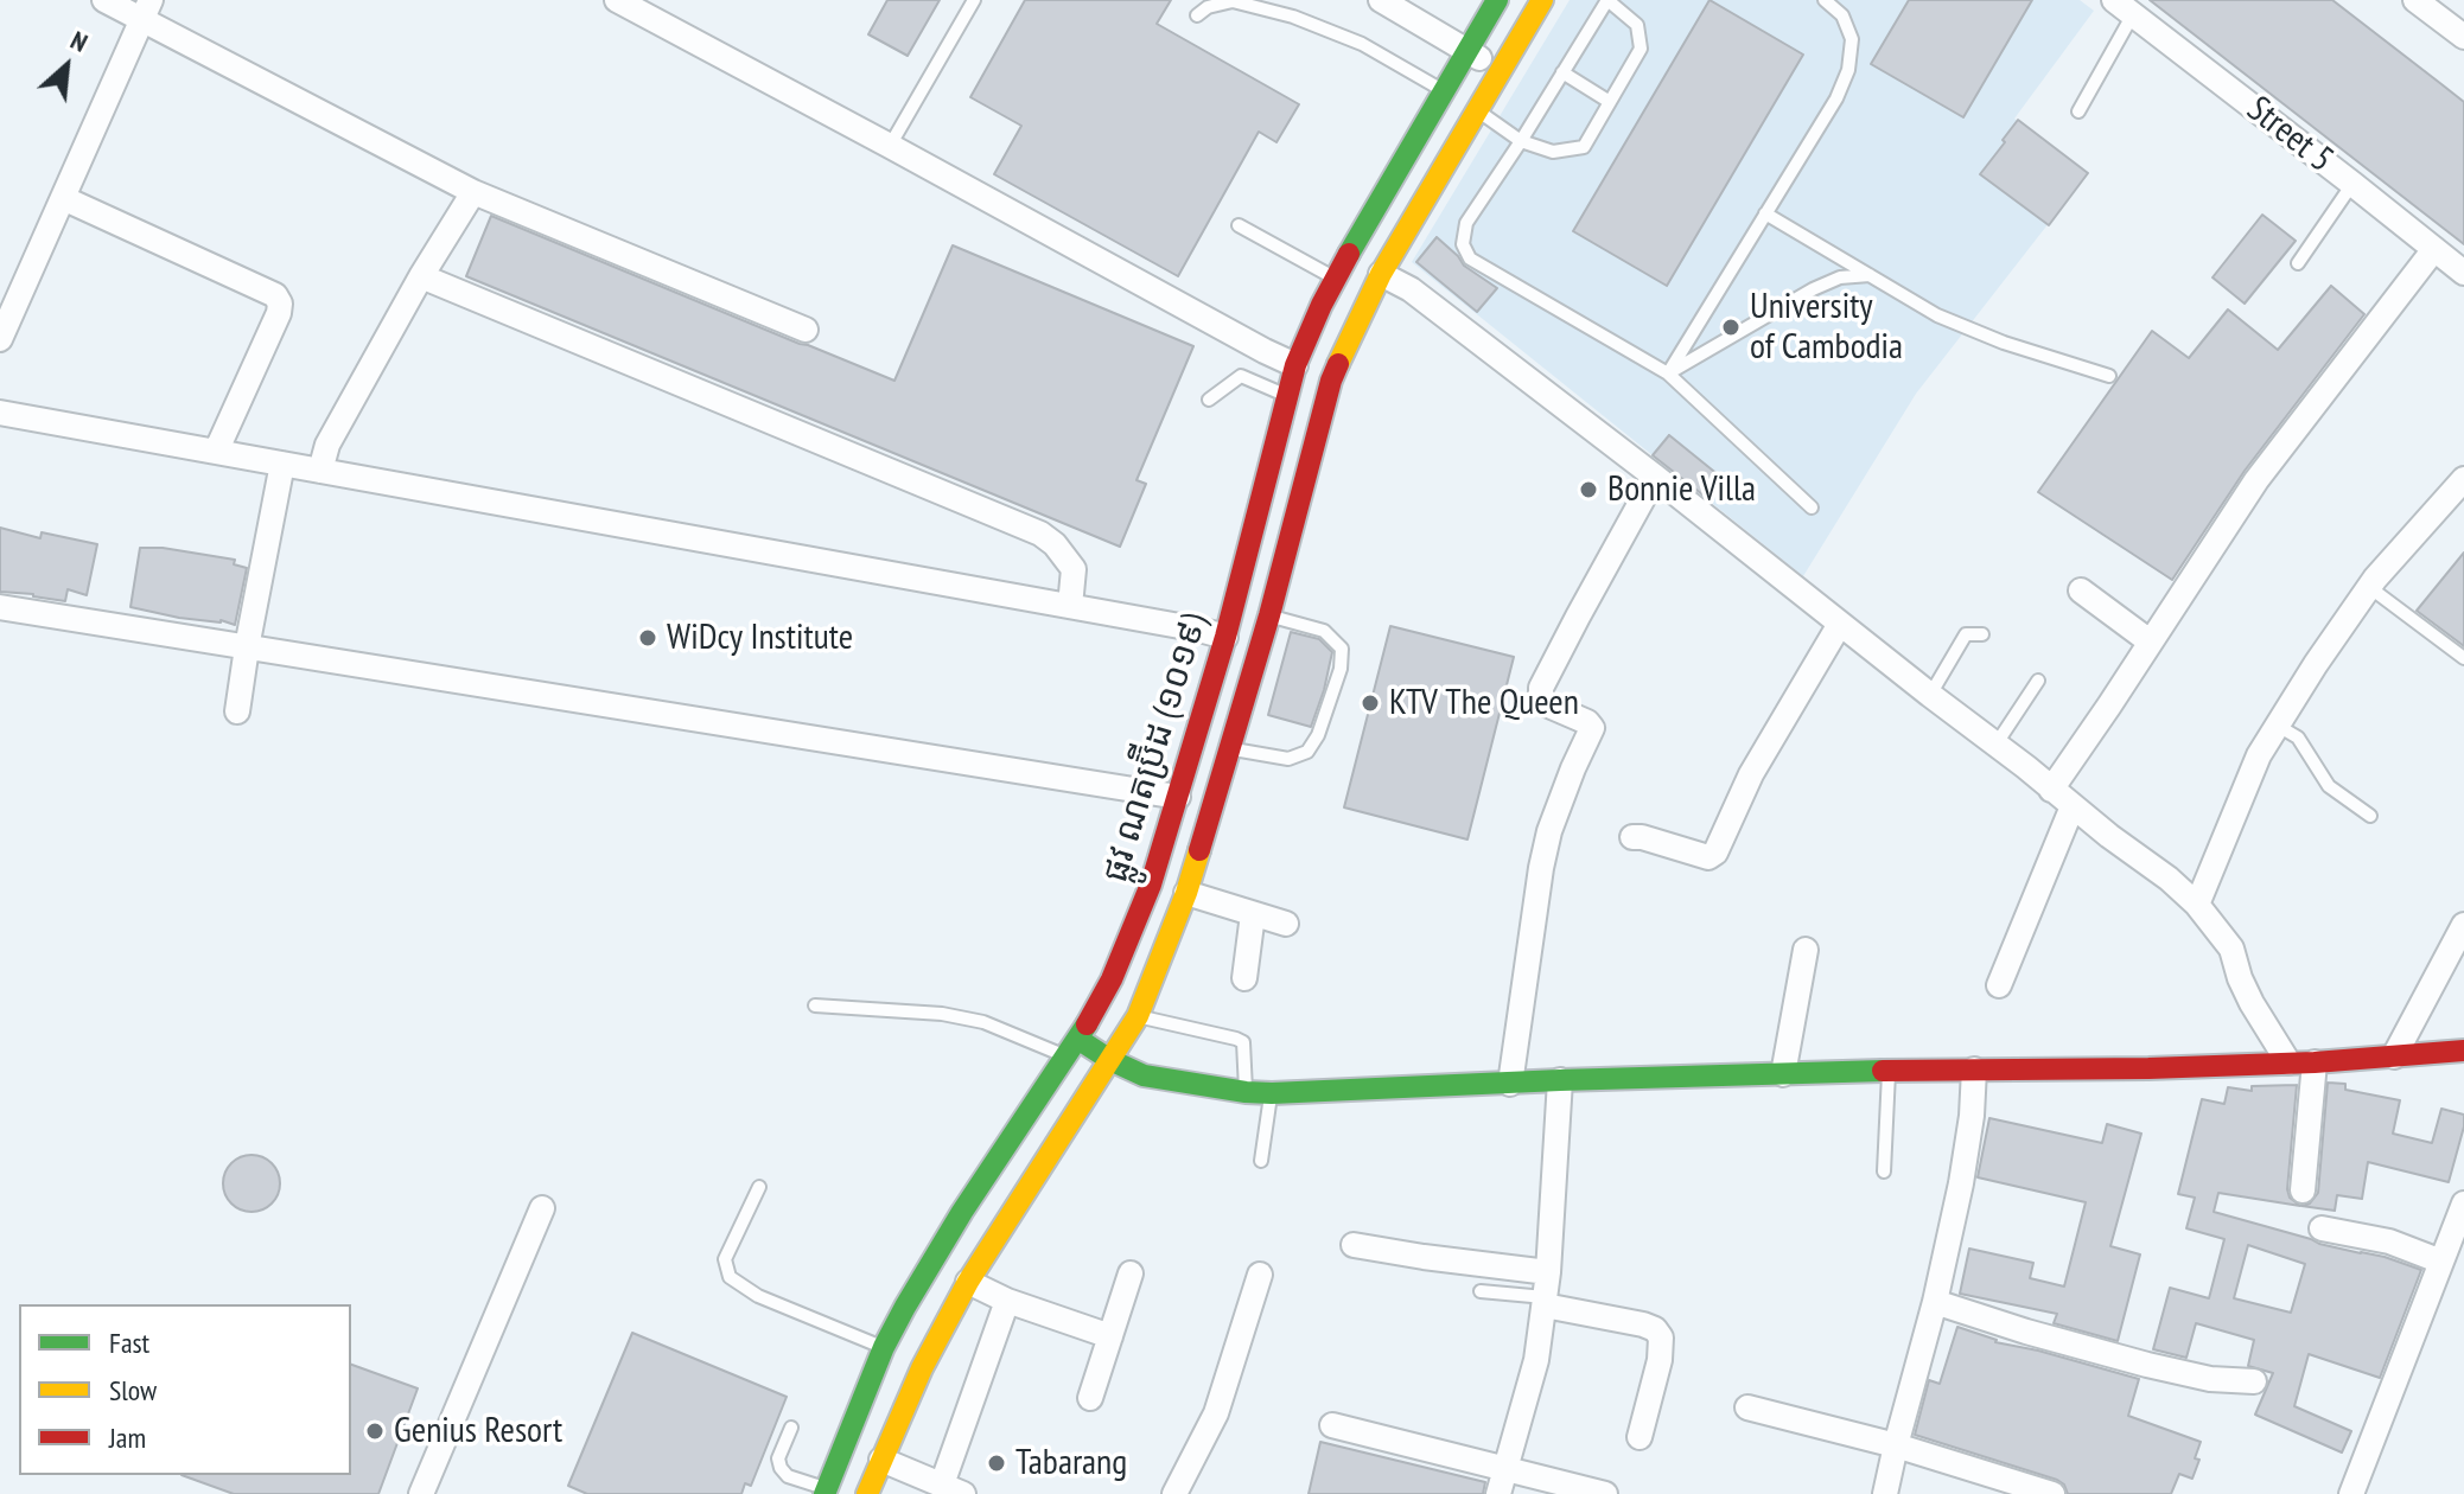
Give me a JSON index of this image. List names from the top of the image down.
{
  "streets": {
    "main road": ["ផ្លូវ ណតប្រ៊ីដ (១០១៩)"],
    "street": ["Street 5"]
  },
  "places": [
    "University of Cambodia",
    "Bonnie Villa",
    "WiDcy Institute",
    "KTV The Queen",
    "Genius Resort",
    "Tabarang"
  ],
  "legend": ["Fast", "Slow", "Jam"],
  "north": "top right"
}
